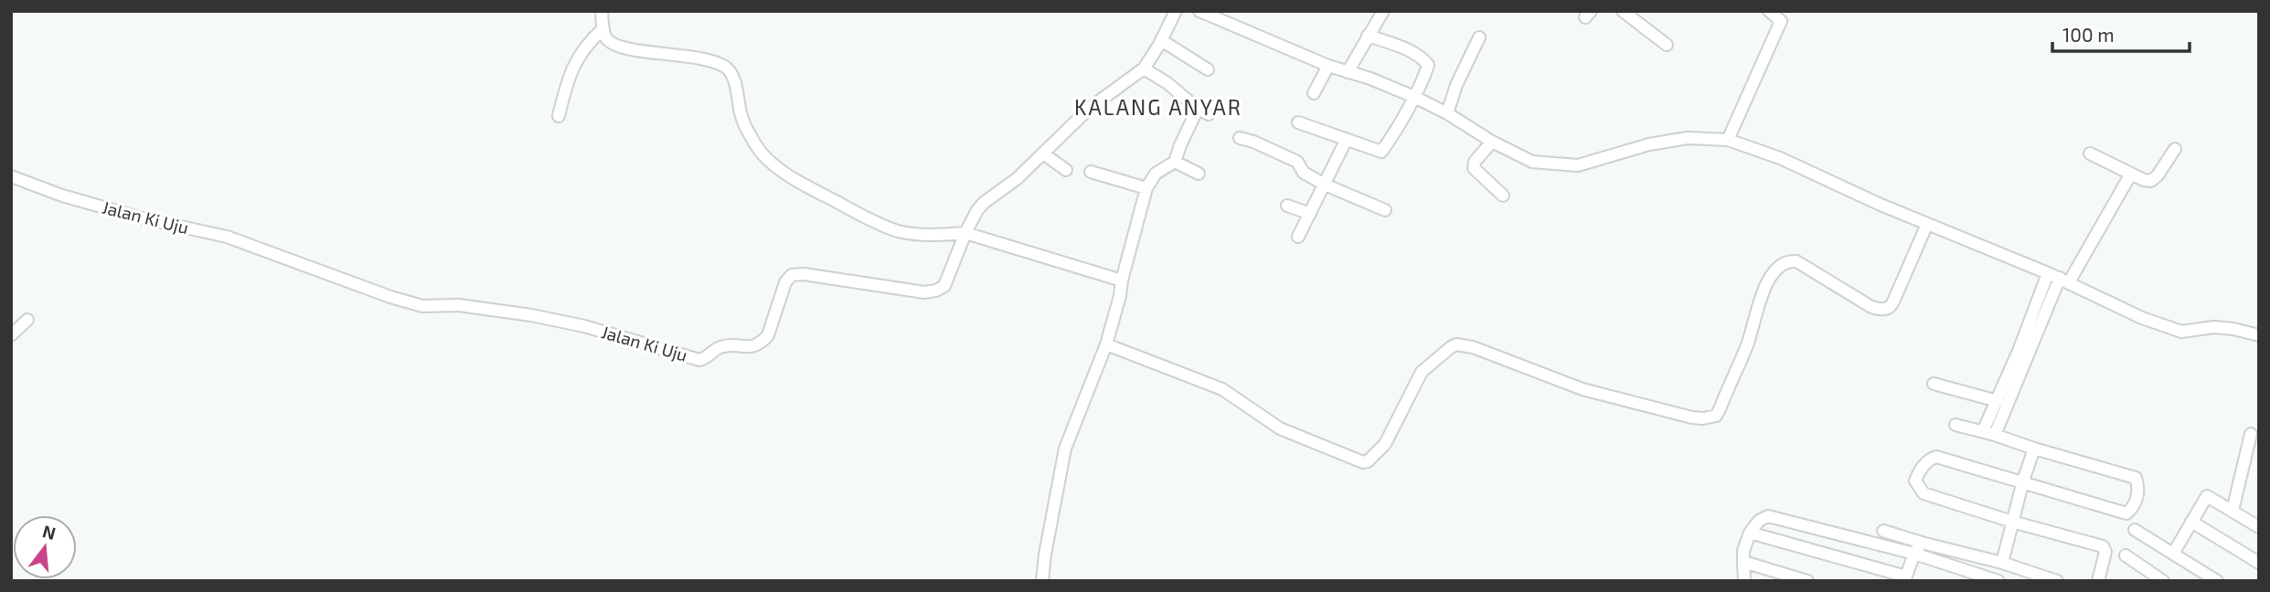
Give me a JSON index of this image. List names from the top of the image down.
{
  "streets": {
    "street": ["Jalan Ki Uju"]
  },
  "districts": ["KALANG ANYAR"],
  "scale_bar": "100 m",
  "north": "top"
}
